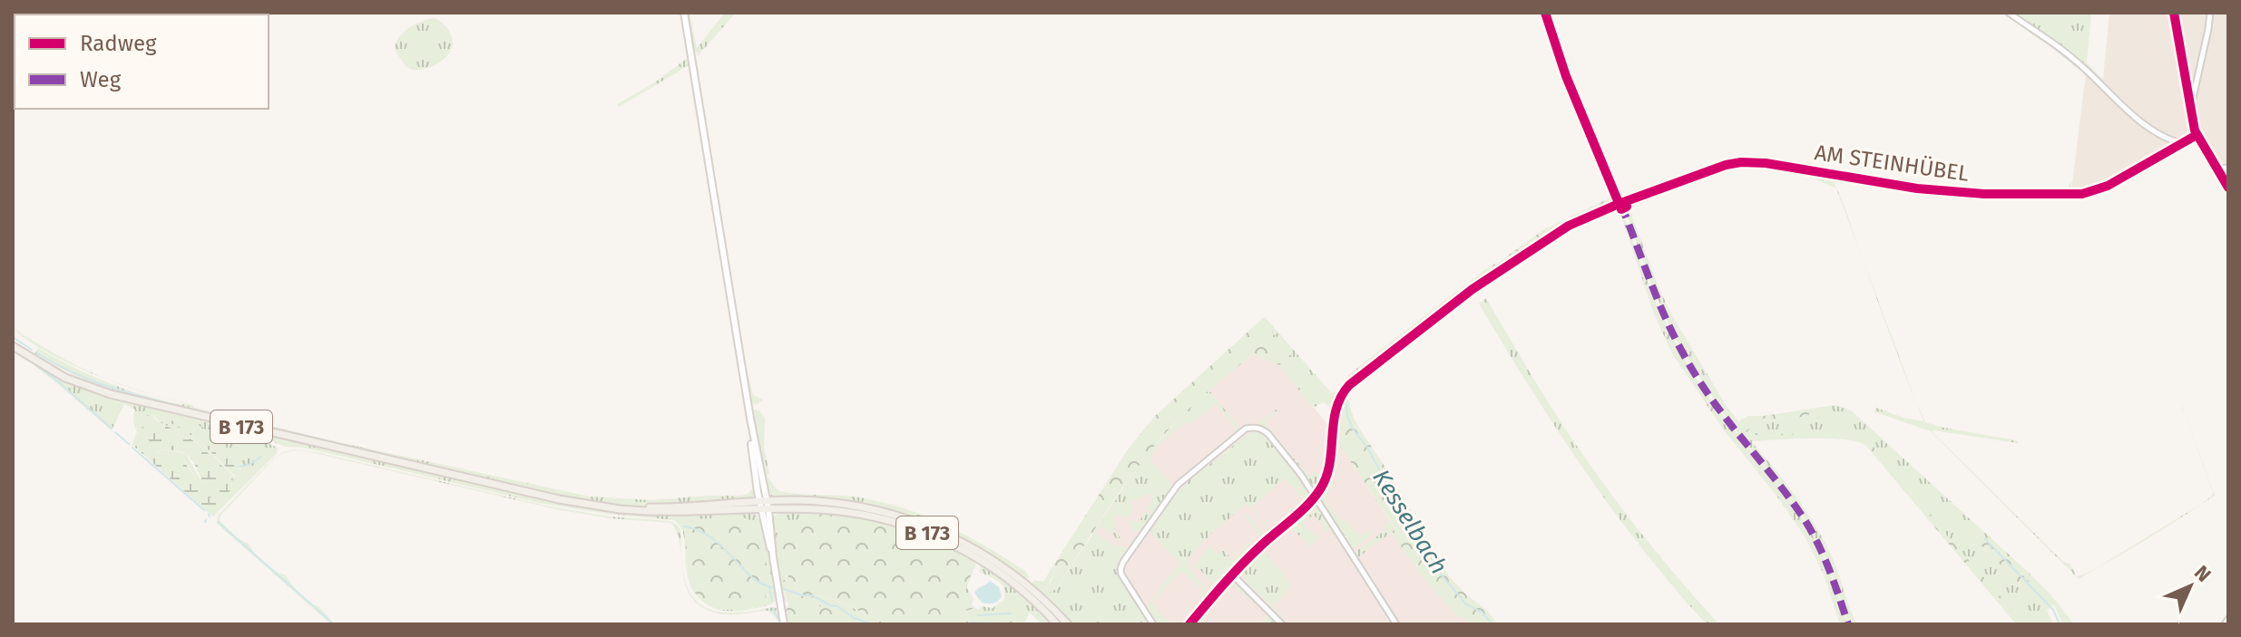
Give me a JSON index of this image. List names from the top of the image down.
{
  "streets": {
    "main road": ["B 173"],
    "street": ["AM STEINHÜBEL"]
  },
  "water": ["Kesselbach"],
  "legend": ["Radweg", "Weg"],
  "north": "top right"
}
